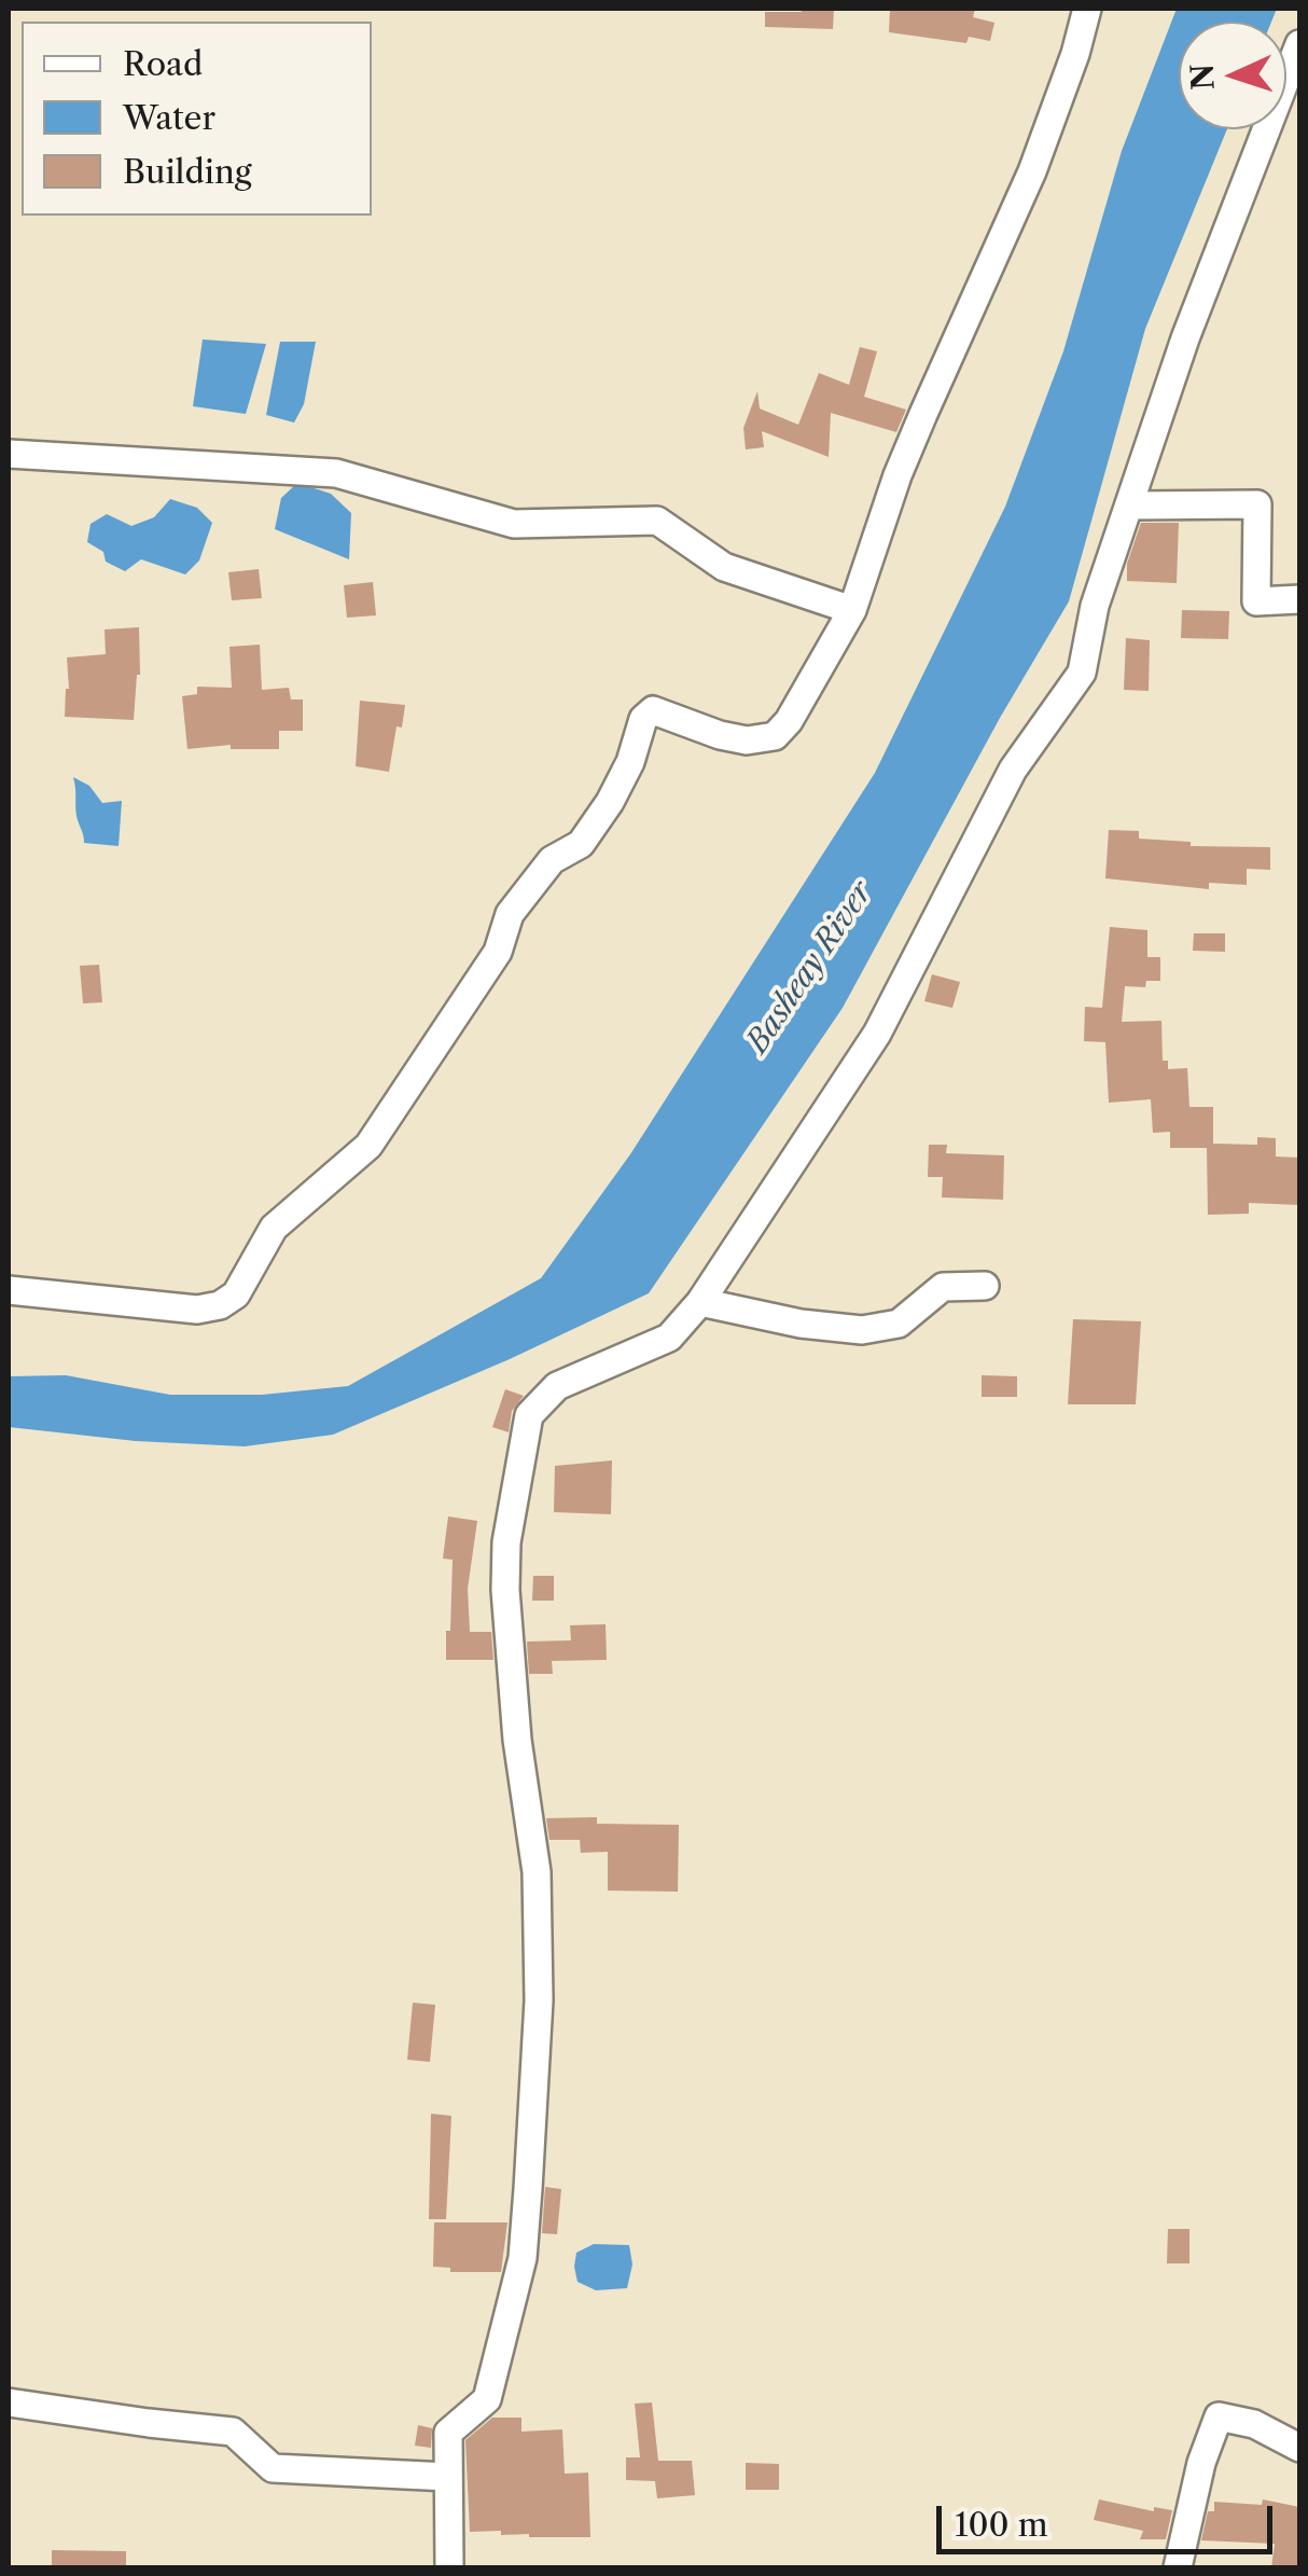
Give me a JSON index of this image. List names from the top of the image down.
{
  "water": ["Basheay River"],
  "legend": ["Road", "Water", "Building"],
  "scale_bar": "100 m",
  "north": "left"
}
